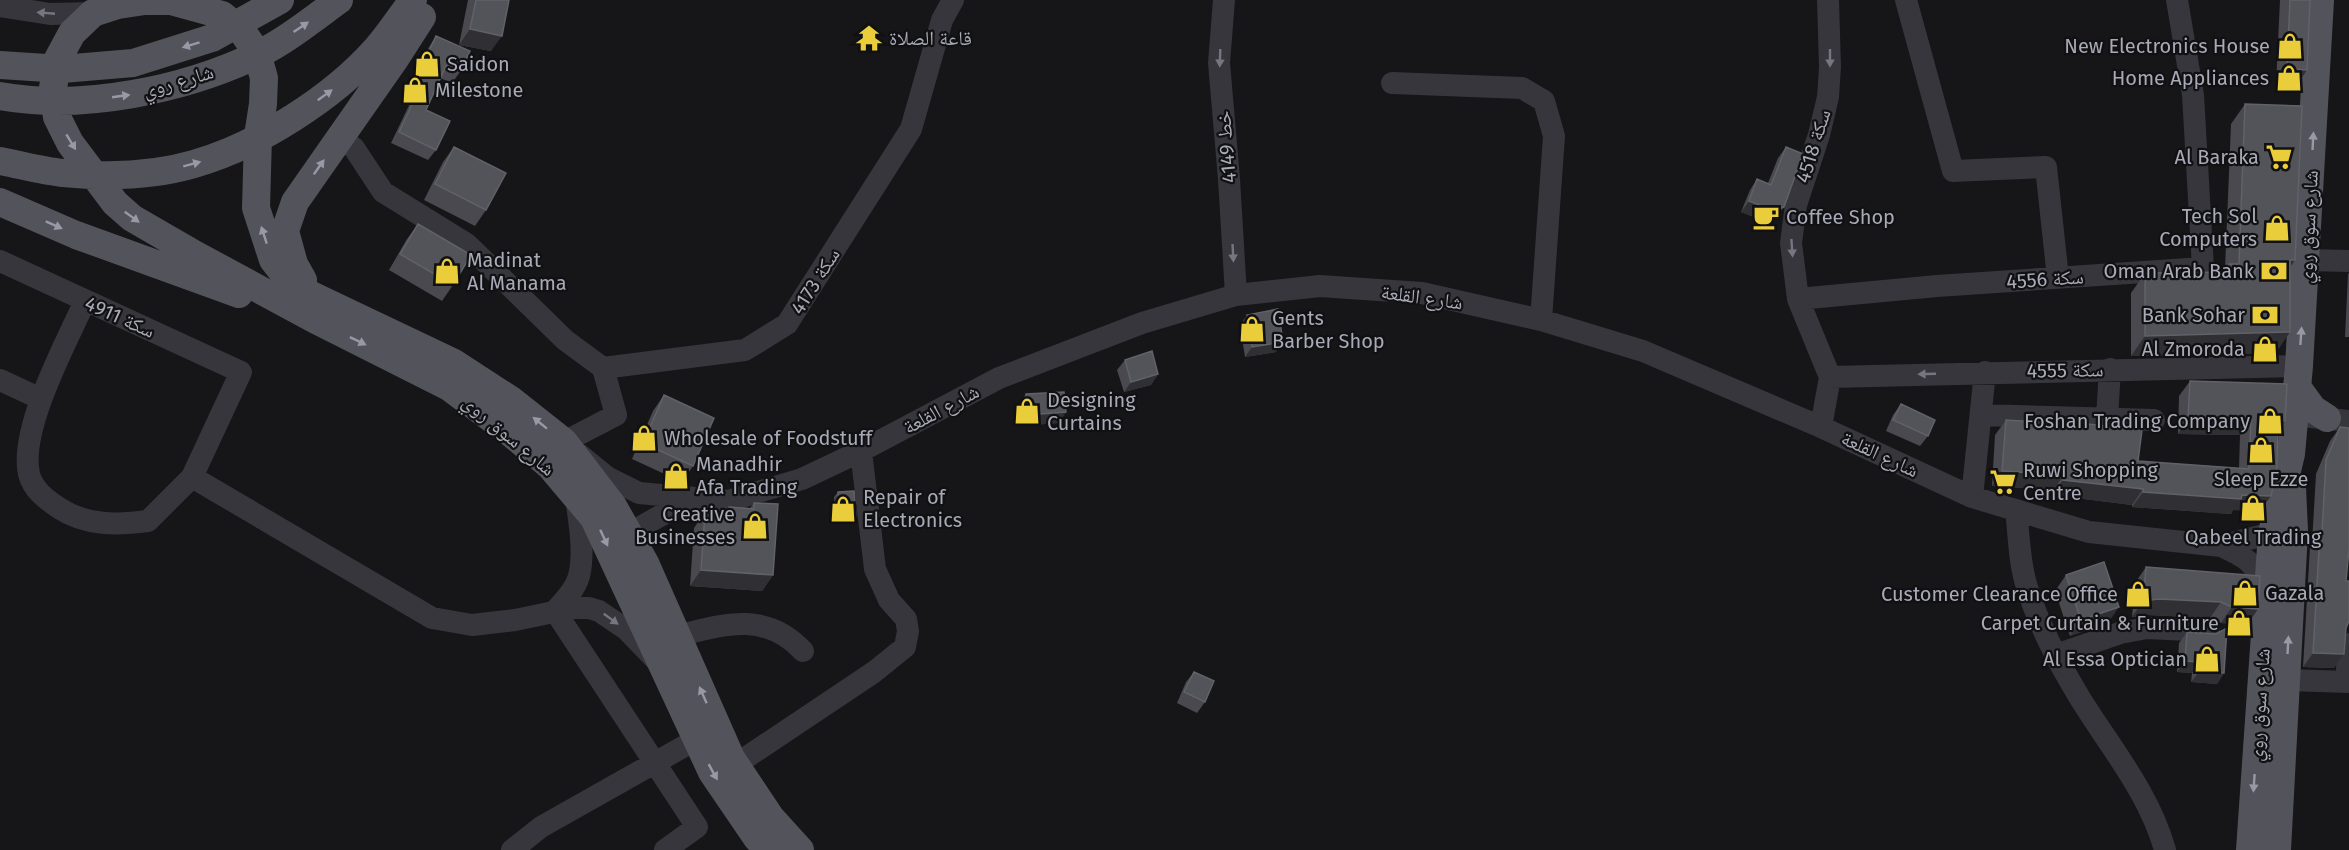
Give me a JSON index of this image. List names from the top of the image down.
{
  "streets": {
    "main road": ["شارع روي", "شارع سوق روي"],
    "street": [
      "سكة 4518",
      "4149 خط",
      "سكة 4556",
      "سكة 4173",
      "شارع القلعة",
      "سكة 4911",
      "سكة 4555"
    ]
  },
  "crossings": [
    ["سكة 4518", "سكة 4556"],
    ["سكة 4518", "سكة 4555"],
    ["4149 خط", "شارع القلعة"],
    ["شارع سوق روي", "شارع القلعة"],
    ["شارع سوق روي", "سكة 4555"]
  ],
  "one_way": ["سكة 4518", "4149 خط"],
  "places": {
    "temple": ["قاعة الصلاة"],
    "shop": [
      "New Electronics House",
      "Saidon",
      "Home Appliances",
      "Milestone",
      "Tech Sol Computers",
      "Madinat Al Manama",
      "Gents Barber Shop",
      "Al Zmoroda",
      "Designing Curtains",
      "Foshan Trading Company",
      "Wholesale of Foodstuff",
      "Sleep Ezze",
      "Manadhir Afa Trading",
      "Qabeel Trading",
      "Repair of Electronics",
      "Creative Businesses",
      "Gazala",
      "Customer Clearance Office",
      "Carpet Curtain & Furniture",
      "Al Essa Optician"
    ],
    "supermarket": ["Al Baraka", "Ruwi Shopping Centre"],
    "cafe": ["Coffee Shop"],
    "bank": ["Oman Arab Bank", "Bank Sohar"]
  }
}
